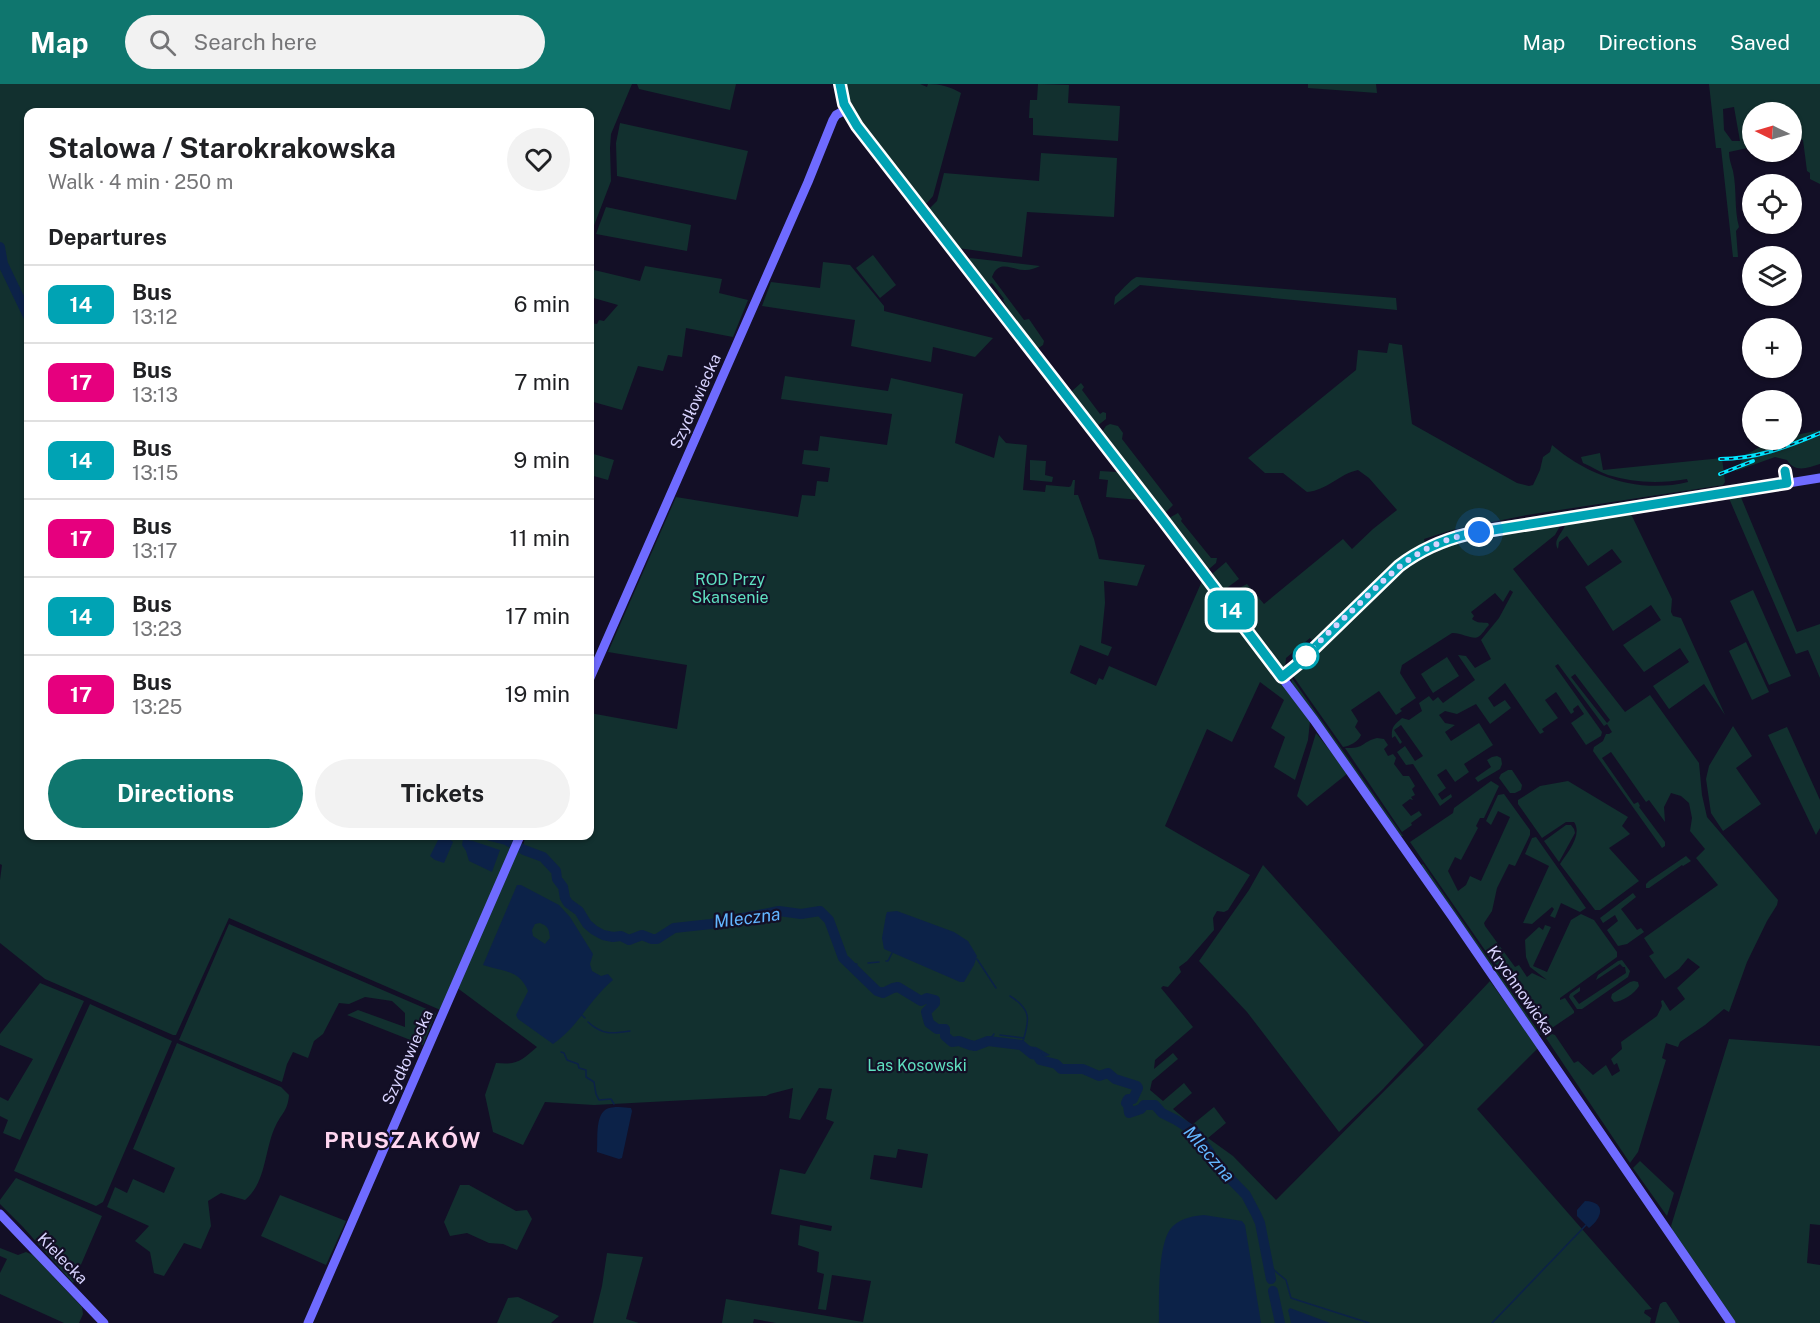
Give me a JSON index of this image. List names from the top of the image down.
{
  "streets": {
    "street": ["Szydłowiecka", "Krychnowicka", "Kielecka"]
  },
  "crossings": [
    ["Szydłowiecka", "Krychnowicka"]
  ],
  "districts": ["PRUSZAKÓW"],
  "water": ["Mleczna"],
  "parks": ["ROD Przy Skansenie", "Las Kosowski"],
  "lines": ["bus line 14"],
  "north": "left",
  "page": {
    "header": "Map",
    "search": "Search here",
    "nav": ["Map", "Directions", "Saved"],
    "on_map": "14",
    "map_buttons": ["+", "−"],
    "heading": [
      ["Stalowa / Starokrakowska", "Walk · 4 min · 250 m"],
      "Departures"
    ],
    "list": [
      {
        "mark": "14",
        "name": "Bus",
        "note": "13:12",
        "value": "6 min"
      },
      {
        "mark": "17",
        "name": "Bus",
        "note": "13:13",
        "value": "7 min"
      },
      {
        "mark": "14",
        "name": "Bus",
        "note": "13:15",
        "value": "9 min"
      },
      {
        "mark": "17",
        "name": "Bus",
        "note": "13:17",
        "value": "11 min"
      },
      {
        "mark": "14",
        "name": "Bus",
        "note": "13:23",
        "value": "17 min"
      },
      {
        "mark": "17",
        "name": "Bus",
        "note": "13:25",
        "value": "19 min"
      }
    ],
    "buttons": ["Directions", "Tickets"]
  }
}
